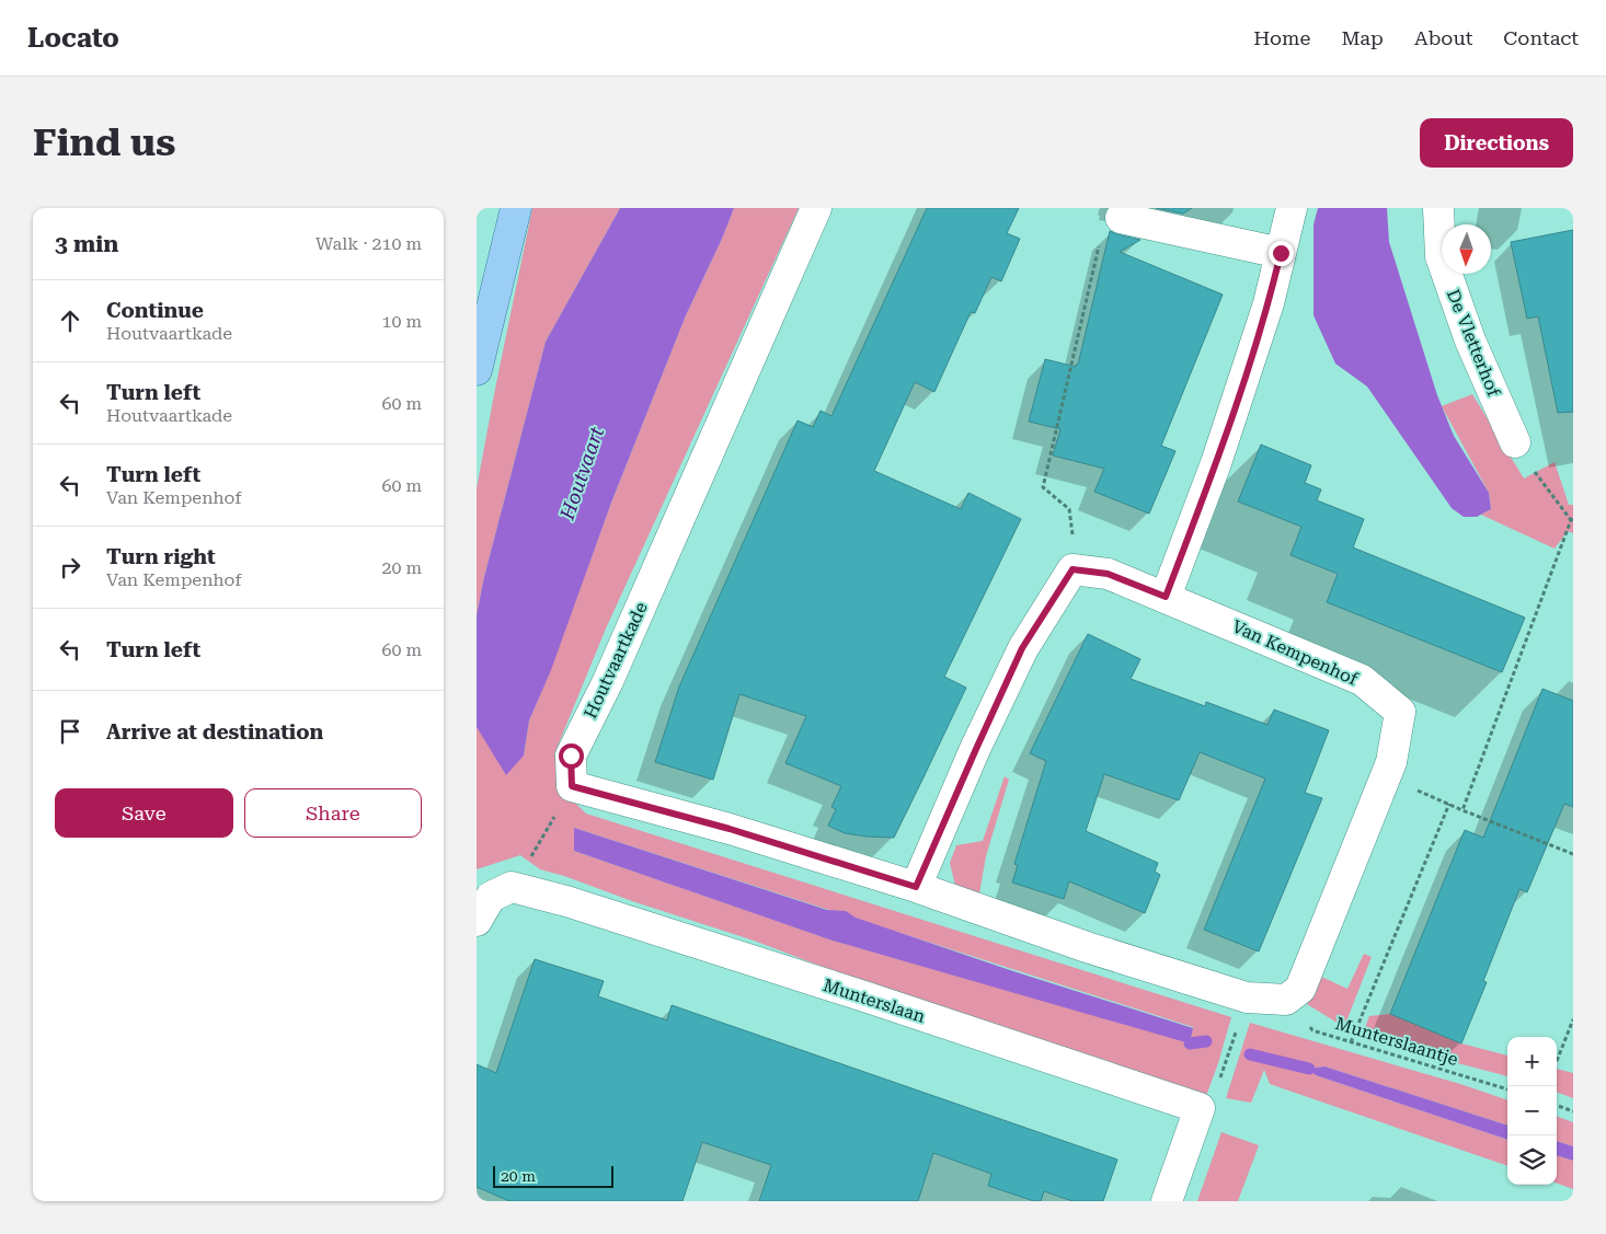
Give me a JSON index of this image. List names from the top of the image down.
{
  "streets": {
    "street": [
      "De Vletterhof",
      "Van Kempenhof",
      "Houtvaartkade",
      "Munterslaan"
    ],
    "path": ["Munterslaantje"]
  },
  "crossings": [
    ["Van Kempenhof", "Munterslaantje"]
  ],
  "water": ["Houtvaart"],
  "scale_bar": "20 m",
  "north": "bottom",
  "page": {
    "header": "Locato",
    "nav": [
      "Home",
      "Map",
      "About",
      "Contact"
    ],
    "buttons": [
      "Directions",
      ["Save", "Share"]
    ],
    "title": "Find us",
    "heading": ["3 min", "Walk · 210 m"],
    "list": [
      ["Continue", "Houtvaartkade", "10 m"],
      ["Turn left", "Houtvaartkade", "60 m"],
      ["Turn left", "Van Kempenhof", "60 m"],
      ["Turn right", "Van Kempenhof", "20 m"],
      ["Turn left", "60 m"],
      "Arrive at destination"
    ],
    "map_buttons": ["+", "−"],
    "scale": "20 m"
  }
}
